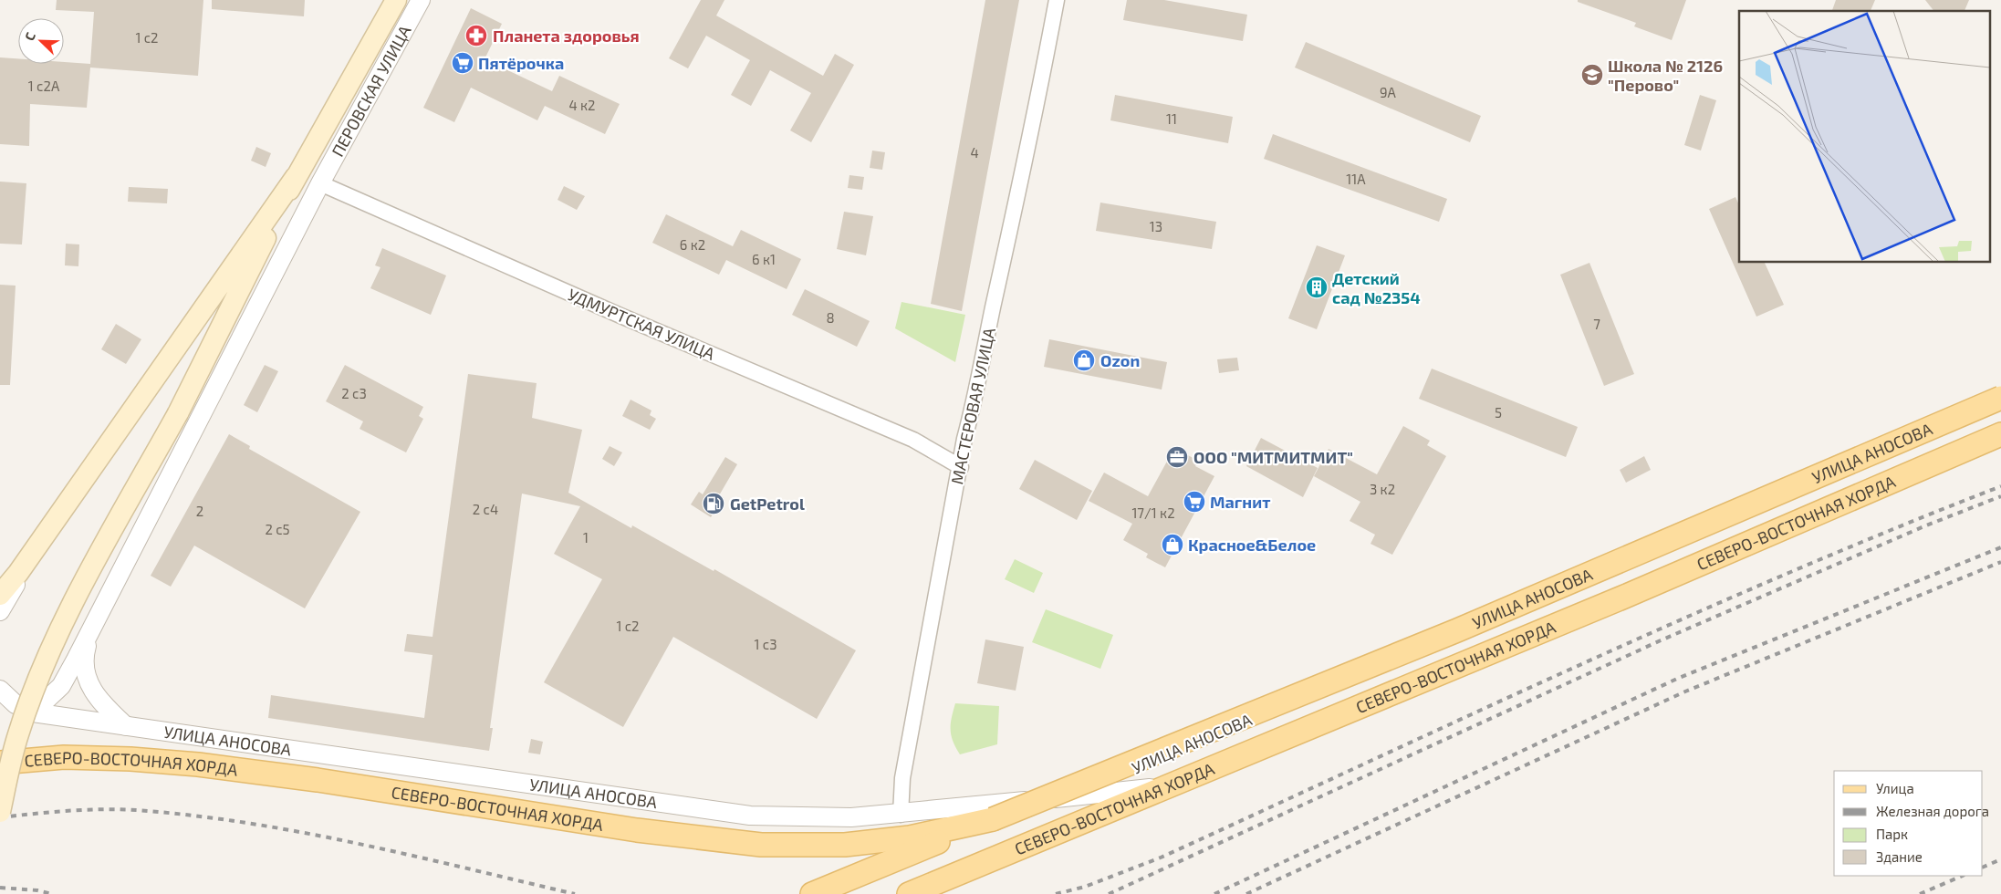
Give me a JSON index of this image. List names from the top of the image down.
{
  "streets": {
    "main road": ["ПЕРОВСКАЯ УЛИЦА", "СЕВЕРО-ВОСТОЧНАЯ ХОРДА"],
    "street": ["УДМУРТСКАЯ УЛИЦА", "МАСТЕРОВАЯ УЛИЦА", "УЛИЦА АНОСОВА"]
  },
  "crossings": [
    ["ПЕРОВСКАЯ УЛИЦА", "УДМУРТСКАЯ УЛИЦА"],
    ["УДМУРТСКАЯ УЛИЦА", "МАСТЕРОВАЯ УЛИЦА"],
    ["МАСТЕРОВАЯ УЛИЦА", "УЛИЦА АНОСОВА"],
    ["УЛИЦА АНОСОВА", "СЕВЕРО-ВОСТОЧНАЯ ХОРДА"]
  ],
  "places": {
    "pharmacy": ["Планета здоровья"],
    "supermarket": ["Пятёрочка", "Магнит"],
    "school or university": ["Школа № 2126 \"Перово\""],
    "building": ["Детский сад №2354"],
    "shop": ["Ozon", "Красное&Белое"],
    "office": ["ООО \"МИТМИТМИТ\""],
    "fuel station": ["GetPetrol"]
  },
  "house_numbers": [
    "1 с2",
    "1 с2А",
    "9А",
    "4 к2",
    "11",
    "4",
    "11А",
    "13",
    "6 к2",
    "6 к1",
    "8",
    "7",
    "2 с3",
    "5",
    "3 к2",
    "2 с4",
    "2",
    "17/1 к2",
    "2 с5",
    "1",
    "1 с2",
    "1 с3"
  ],
  "legend": [
    "Улица",
    "Железная дорога",
    "Парк",
    "Здание"
  ],
  "north": "top left"
}
